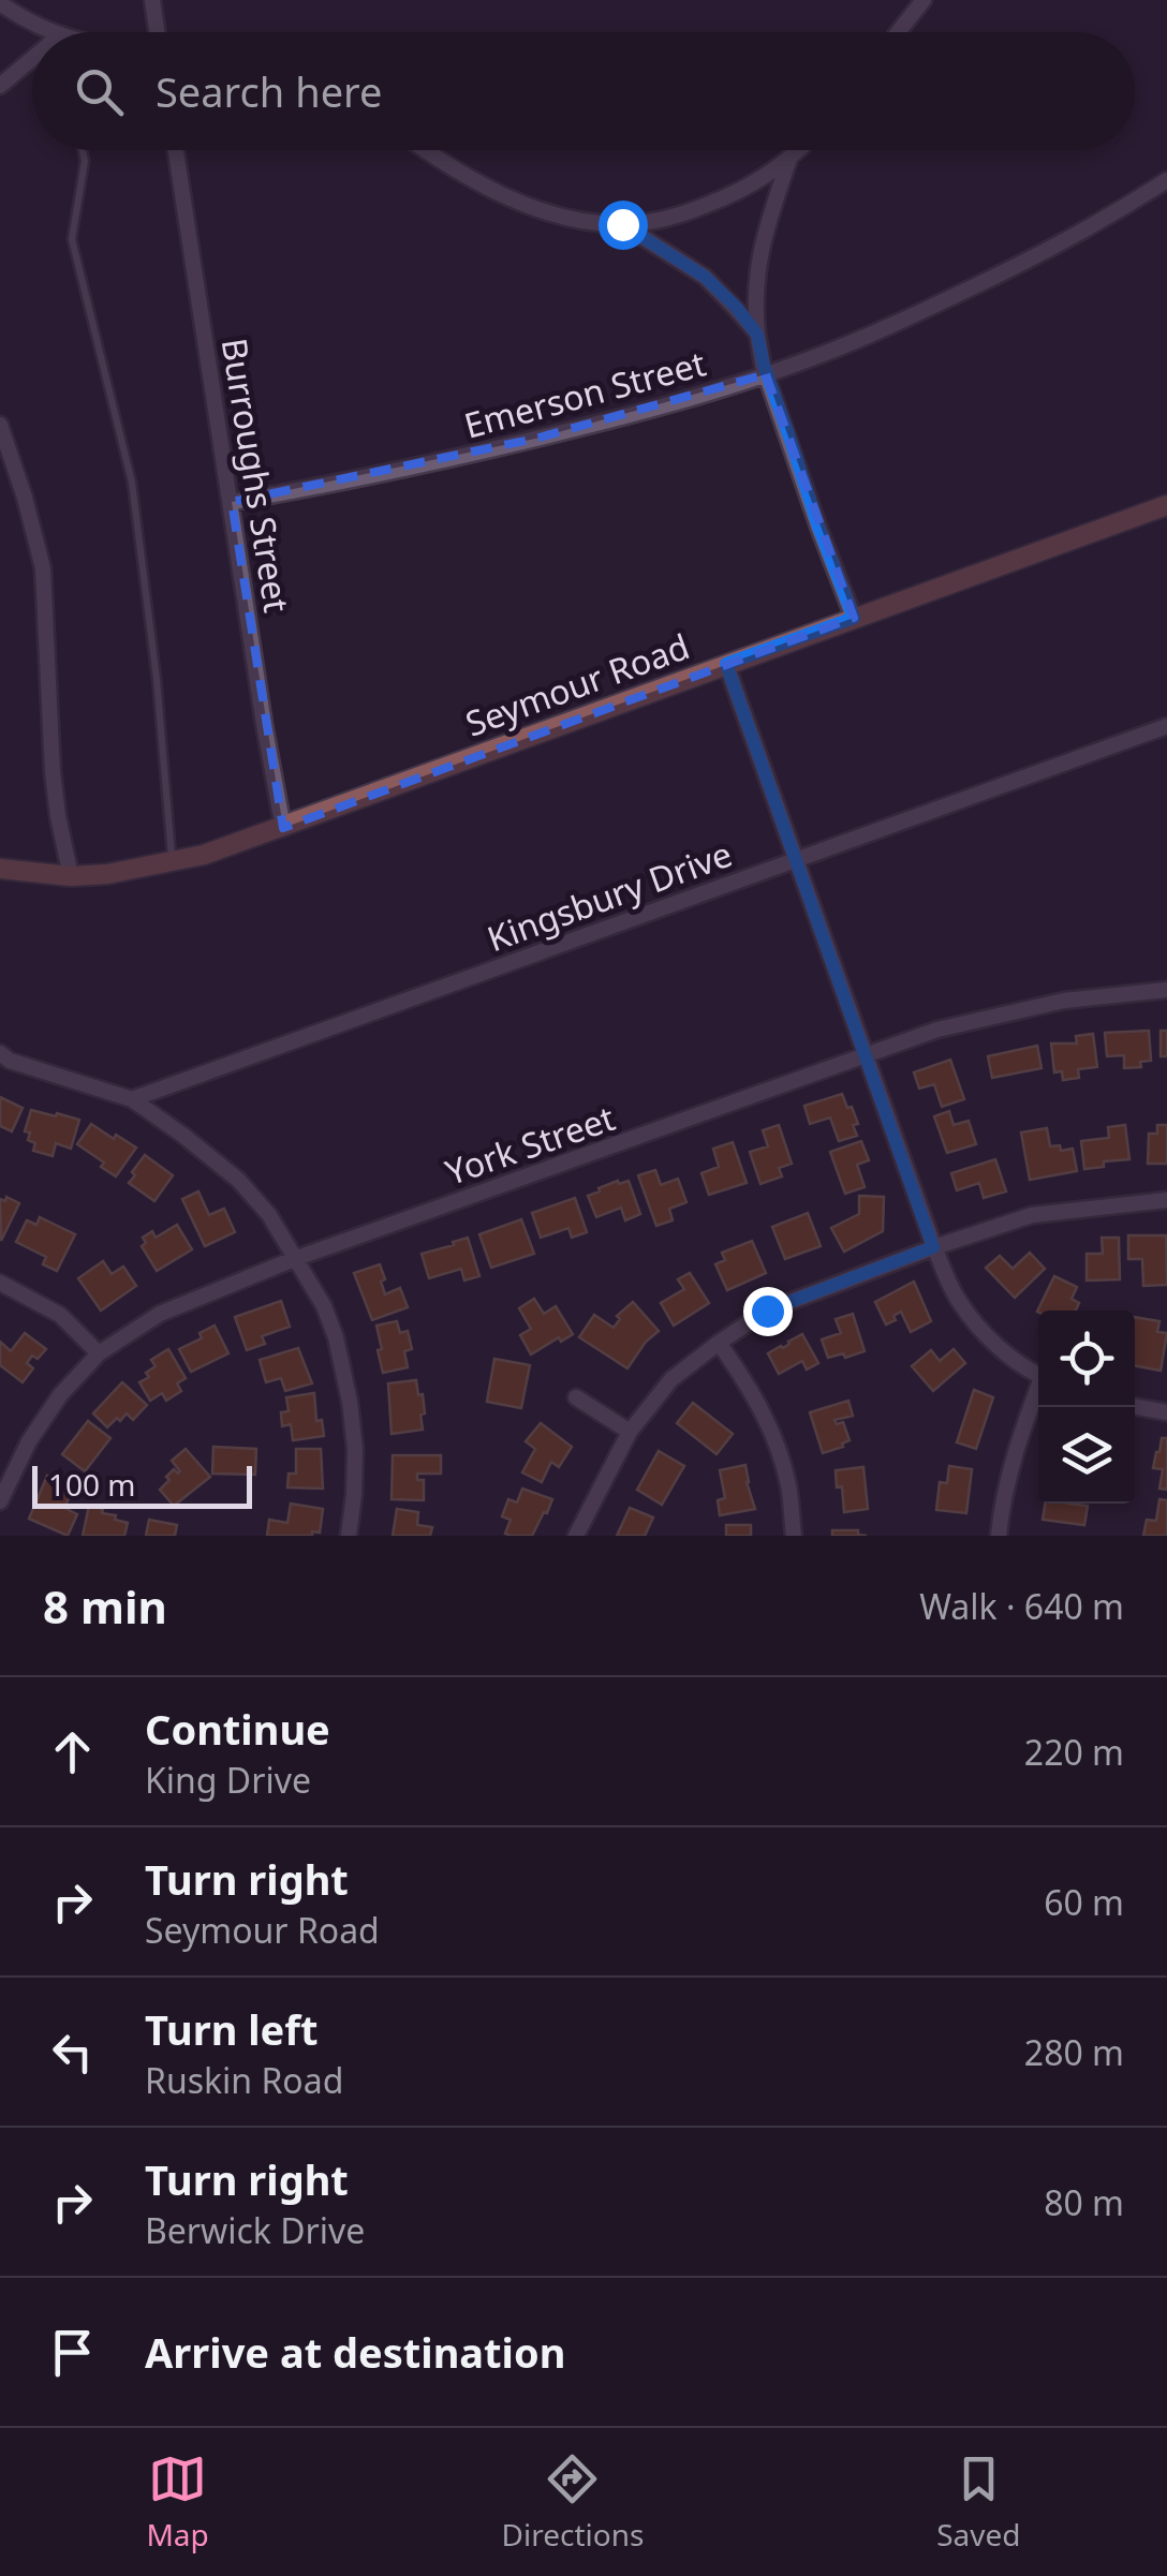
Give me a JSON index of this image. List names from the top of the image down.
{
  "streets": {
    "street": [
      "Emerson Street",
      "Burroughs Street",
      "Seymour Road",
      "Kingsbury Drive",
      "York Street"
    ]
  },
  "crossings": [
    ["Emerson Street", "Burroughs Street"],
    ["Burroughs Street", "Seymour Road"]
  ],
  "scale_bar": "100 m",
  "page": {
    "search": "Search here",
    "scale": "100 m",
    "heading": ["8 min", "Walk · 640 m"],
    "list": [
      ["Continue", "King Drive", "220 m"],
      ["Turn right", "Seymour Road", "60 m"],
      ["Turn left", "Ruskin Road", "280 m"],
      ["Turn right", "Berwick Drive", "80 m"],
      "Arrive at destination"
    ],
    "nav": ["Map", "Directions", "Saved"]
  }
}
